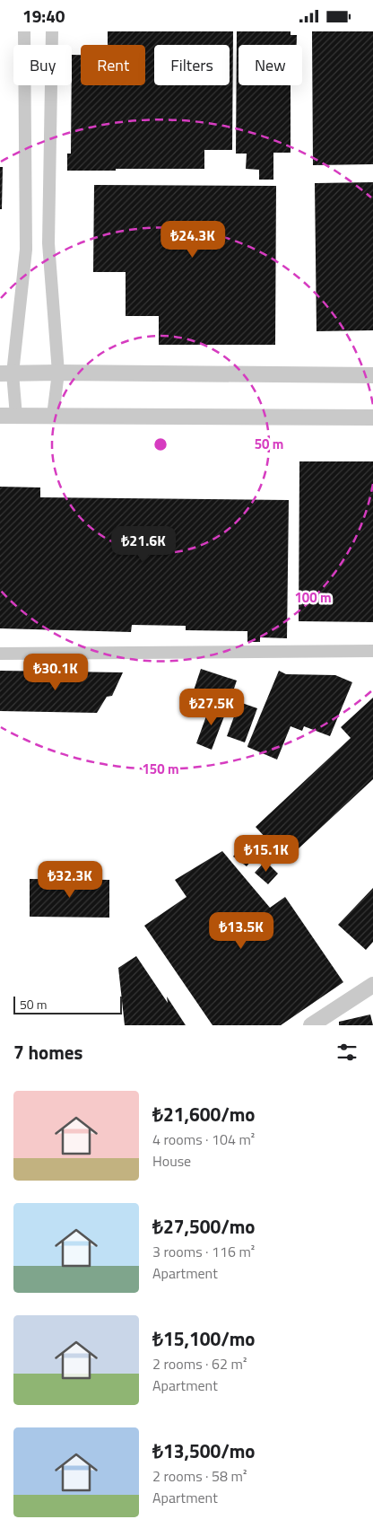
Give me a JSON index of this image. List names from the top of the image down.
{
  "scale_bar": "50 m",
  "page": {
    "status": "19:40",
    "chip": [
      "Buy",
      "Rent",
      "Filters",
      "New"
    ],
    "price": [
      "₺24.3K",
      "₺21.6K",
      "₺30.1K",
      "₺27.5K",
      "₺15.1K",
      "₺32.3K",
      "₺13.5K"
    ],
    "scale": "50 m",
    "heading": "7 homes",
    "list": [
      {
        "name": "₺21,600/mo",
        "note": "4 rooms · 104 m² · House"
      },
      {
        "name": "₺27,500/mo",
        "note": "3 rooms · 116 m² · Apartment"
      },
      {
        "name": "₺15,100/mo",
        "note": "2 rooms · 62 m² · Apartment"
      },
      {
        "name": "₺13,500/mo",
        "note": "2 rooms · 58 m² · Apartment"
      }
    ]
  },
  "rings": ["50 m", "100 m", "150 m"]
}
